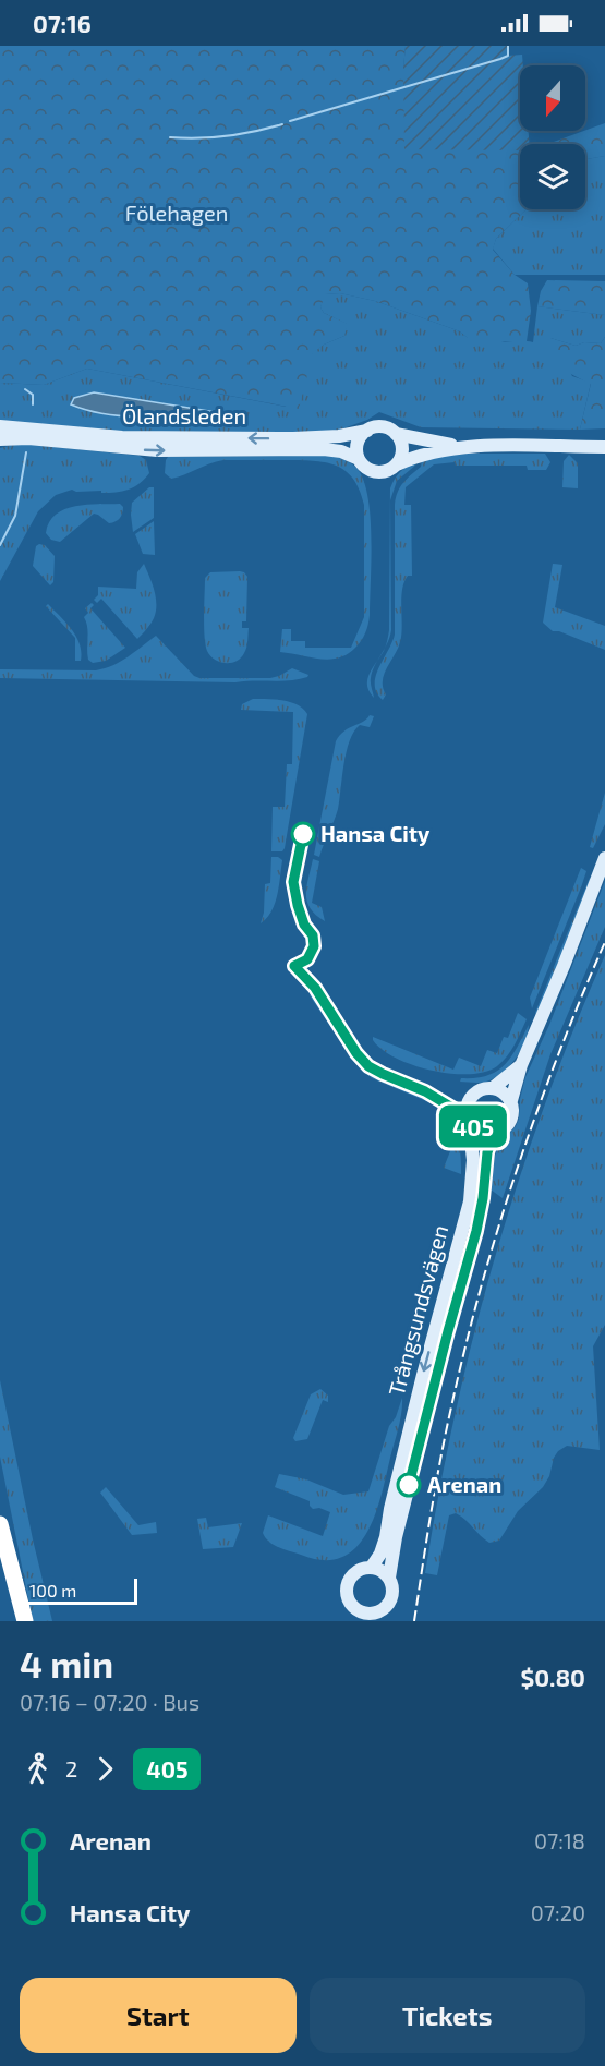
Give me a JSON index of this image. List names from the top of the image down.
{
  "streets": {
    "main road": ["Ölandsleden", "Trångsundsvägen"]
  },
  "parks": ["Fölehagen"],
  "places": ["Hansa City", "Arenan"],
  "lines": ["bus line 405"],
  "scale_bar": "100 m",
  "north": "bottom",
  "page": {
    "status": "07:16",
    "on_map": "405",
    "scale": "100 m",
    "heading": ["4 min", "07:16 – 07:20 · Bus", "$0.80"],
    "legs": ["2", "405"],
    "list": [
      {
        "name": "Arenan",
        "value": "07:18"
      },
      {
        "name": "Hansa City",
        "value": "07:20"
      }
    ],
    "buttons": ["Start", "Tickets"]
  }
}
